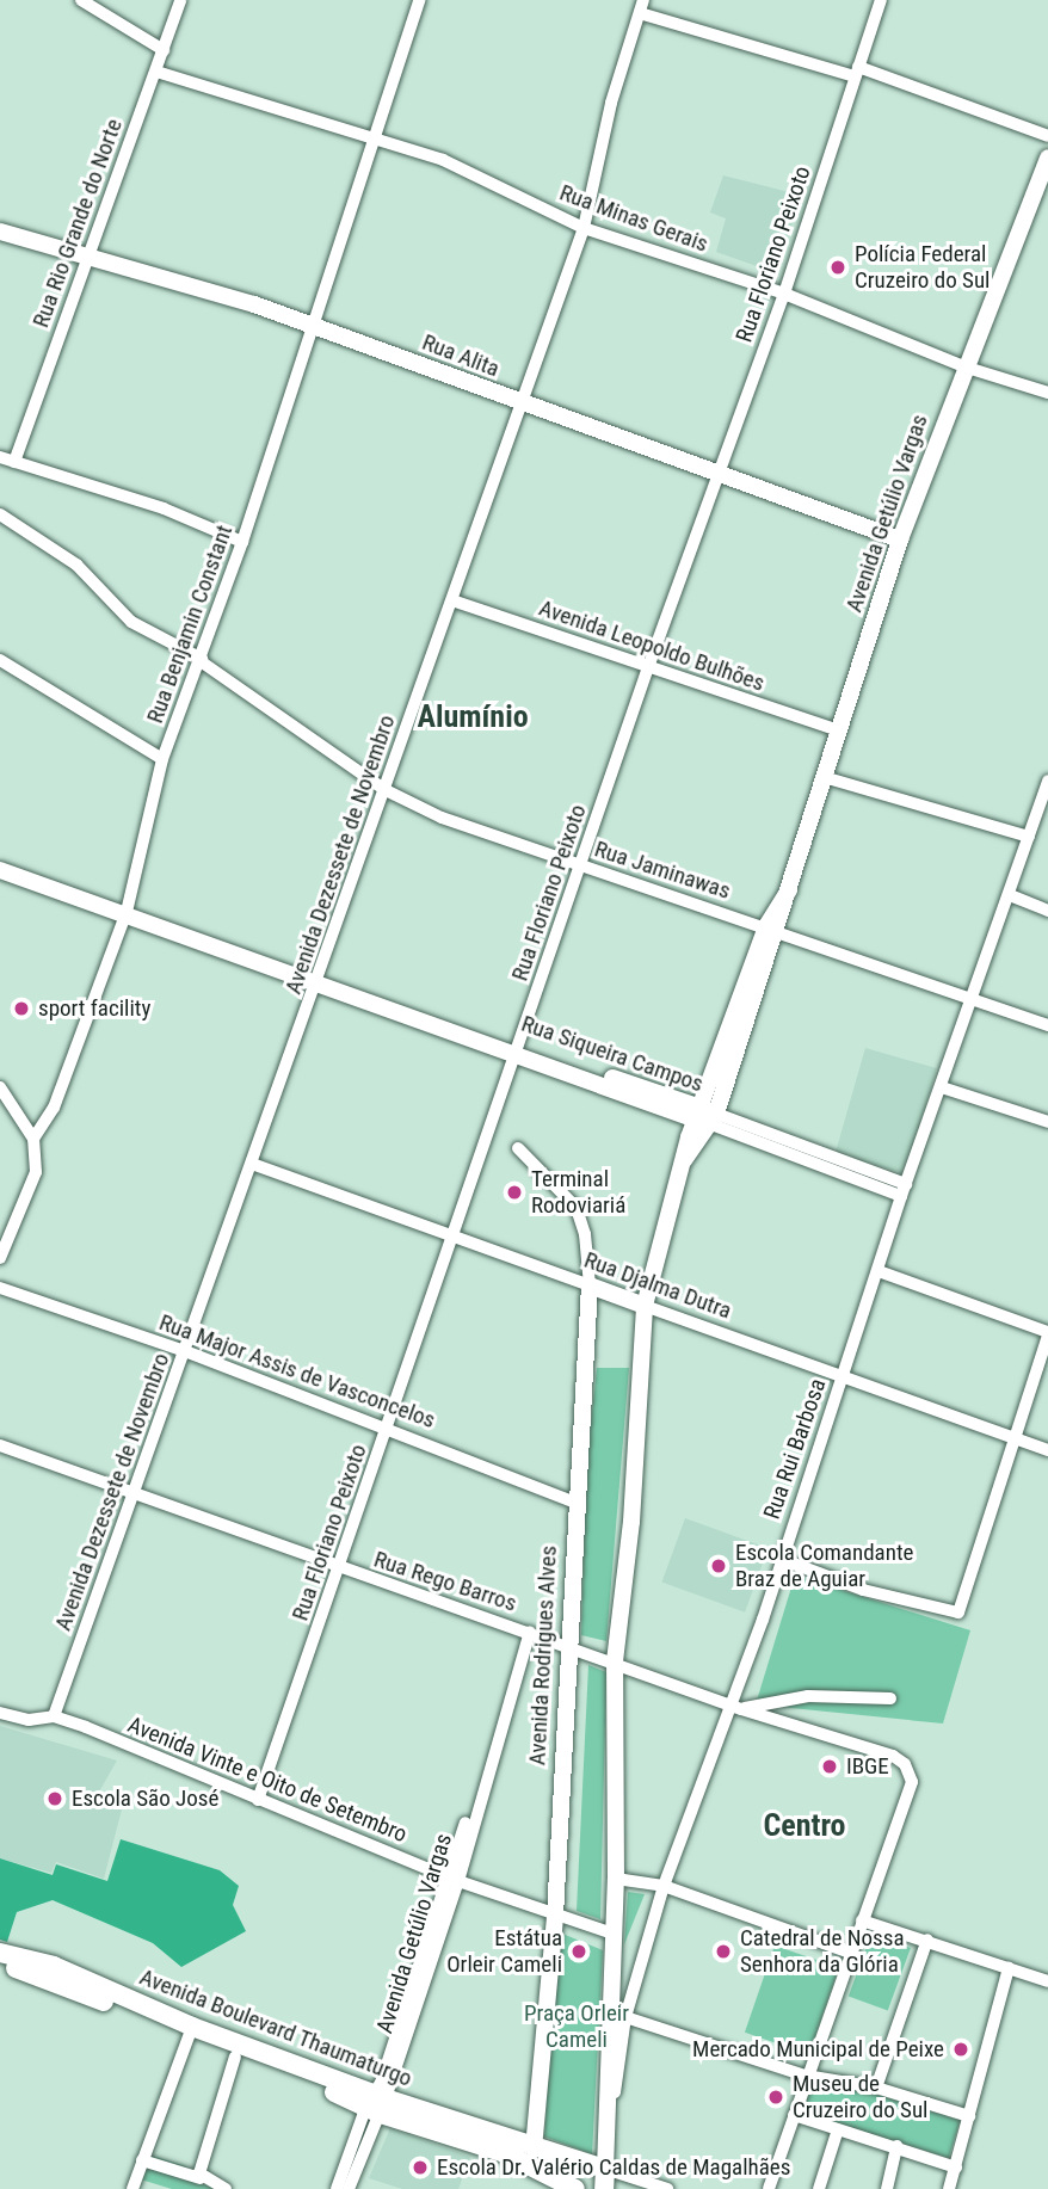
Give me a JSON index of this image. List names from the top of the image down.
{
  "streets": {
    "main road": ["Avenida Rodrigues Alves", "Avenida Boulevard Thaumaturgo"],
    "street": [
      "Rua Minas Gerais",
      "Rua Rio Grande do Norte",
      "Rua Floriano Peixoto",
      "Rua Alita",
      "Avenida Getúlio Vargas",
      "Rua Benjamin Constant",
      "Avenida Leopoldo Bulhões",
      "Avenida Dezessete de Novembro",
      "Rua Jaminawas",
      "Rua Siqueira Campos",
      "Rua Djalma Dutra",
      "Rua Major Assis de Vasconcelos",
      "Rua Rui Barbosa",
      "Rua Rego Barros",
      "Avenida Vinte e Oito de Setembro"
    ]
  },
  "crossings": [
    ["Rua Minas Gerais", "Rua Rio Grande do Norte"],
    ["Rua Minas Gerais", "Rua Floriano Peixoto"],
    ["Rua Minas Gerais", "Avenida Getúlio Vargas"],
    ["Rua Minas Gerais", "Rua Benjamin Constant"],
    ["Rua Minas Gerais", "Avenida Dezessete de Novembro"],
    ["Rua Rio Grande do Norte", "Rua Alita"],
    ["Rua Floriano Peixoto", "Rua Alita"],
    ["Rua Floriano Peixoto", "Avenida Leopoldo Bulhões"],
    ["Rua Floriano Peixoto", "Rua Jaminawas"],
    ["Rua Floriano Peixoto", "Rua Siqueira Campos"],
    ["Rua Floriano Peixoto", "Rua Djalma Dutra"],
    ["Rua Floriano Peixoto", "Rua Major Assis de Vasconcelos"],
    ["Rua Floriano Peixoto", "Rua Rego Barros"],
    ["Rua Floriano Peixoto", "Avenida Vinte e Oito de Setembro"],
    ["Rua Alita", "Avenida Getúlio Vargas"],
    ["Rua Alita", "Rua Benjamin Constant"],
    ["Rua Alita", "Avenida Dezessete de Novembro"],
    ["Avenida Getúlio Vargas", "Avenida Leopoldo Bulhões"],
    ["Avenida Getúlio Vargas", "Rua Jaminawas"],
    ["Avenida Getúlio Vargas", "Rua Siqueira Campos"],
    ["Avenida Getúlio Vargas", "Rua Djalma Dutra"],
    ["Avenida Getúlio Vargas", "Rua Rego Barros"],
    ["Avenida Getúlio Vargas", "Avenida Vinte e Oito de Setembro"],
    ["Avenida Getúlio Vargas", "Avenida Boulevard Thaumaturgo"],
    ["Rua Benjamin Constant", "Rua Jaminawas"],
    ["Rua Benjamin Constant", "Rua Siqueira Campos"],
    ["Avenida Leopoldo Bulhões", "Avenida Dezessete de Novembro"],
    ["Avenida Dezessete de Novembro", "Rua Jaminawas"],
    ["Avenida Dezessete de Novembro", "Rua Siqueira Campos"],
    ["Avenida Dezessete de Novembro", "Rua Djalma Dutra"],
    ["Avenida Dezessete de Novembro", "Rua Major Assis de Vasconcelos"],
    ["Avenida Dezessete de Novembro", "Rua Rego Barros"],
    ["Avenida Dezessete de Novembro", "Avenida Vinte e Oito de Setembro"],
    ["Rua Jaminawas", "Rua Rui Barbosa"],
    ["Rua Siqueira Campos", "Rua Rui Barbosa"],
    ["Rua Djalma Dutra", "Rua Rui Barbosa"],
    ["Rua Djalma Dutra", "Avenida Rodrigues Alves"],
    ["Rua Major Assis de Vasconcelos", "Avenida Rodrigues Alves"],
    ["Rua Rui Barbosa", "Rua Rego Barros"],
    ["Rua Rego Barros", "Avenida Rodrigues Alves"],
    ["Avenida Rodrigues Alves", "Avenida Vinte e Oito de Setembro"],
    ["Avenida Rodrigues Alves", "Avenida Boulevard Thaumaturgo"]
  ],
  "districts": ["Alumínio", "Centro"],
  "parks": ["Praça Orleir Cameli"],
  "places": [
    "Polícia Federal Cruzeiro do Sul",
    "sport facility",
    "Terminal Rodoviariá",
    "Escola Comandante Braz de Aguiar",
    "IBGE",
    "Escola São José",
    "Estátua Orleir Cameli",
    "Catedral de Nossa Senhora da Glória",
    "Mercado Municipal de Peixe",
    "Museu de Cruzeiro do Sul",
    "Escola Dr. Valério Caldas de Magalhães"
  ]
}
